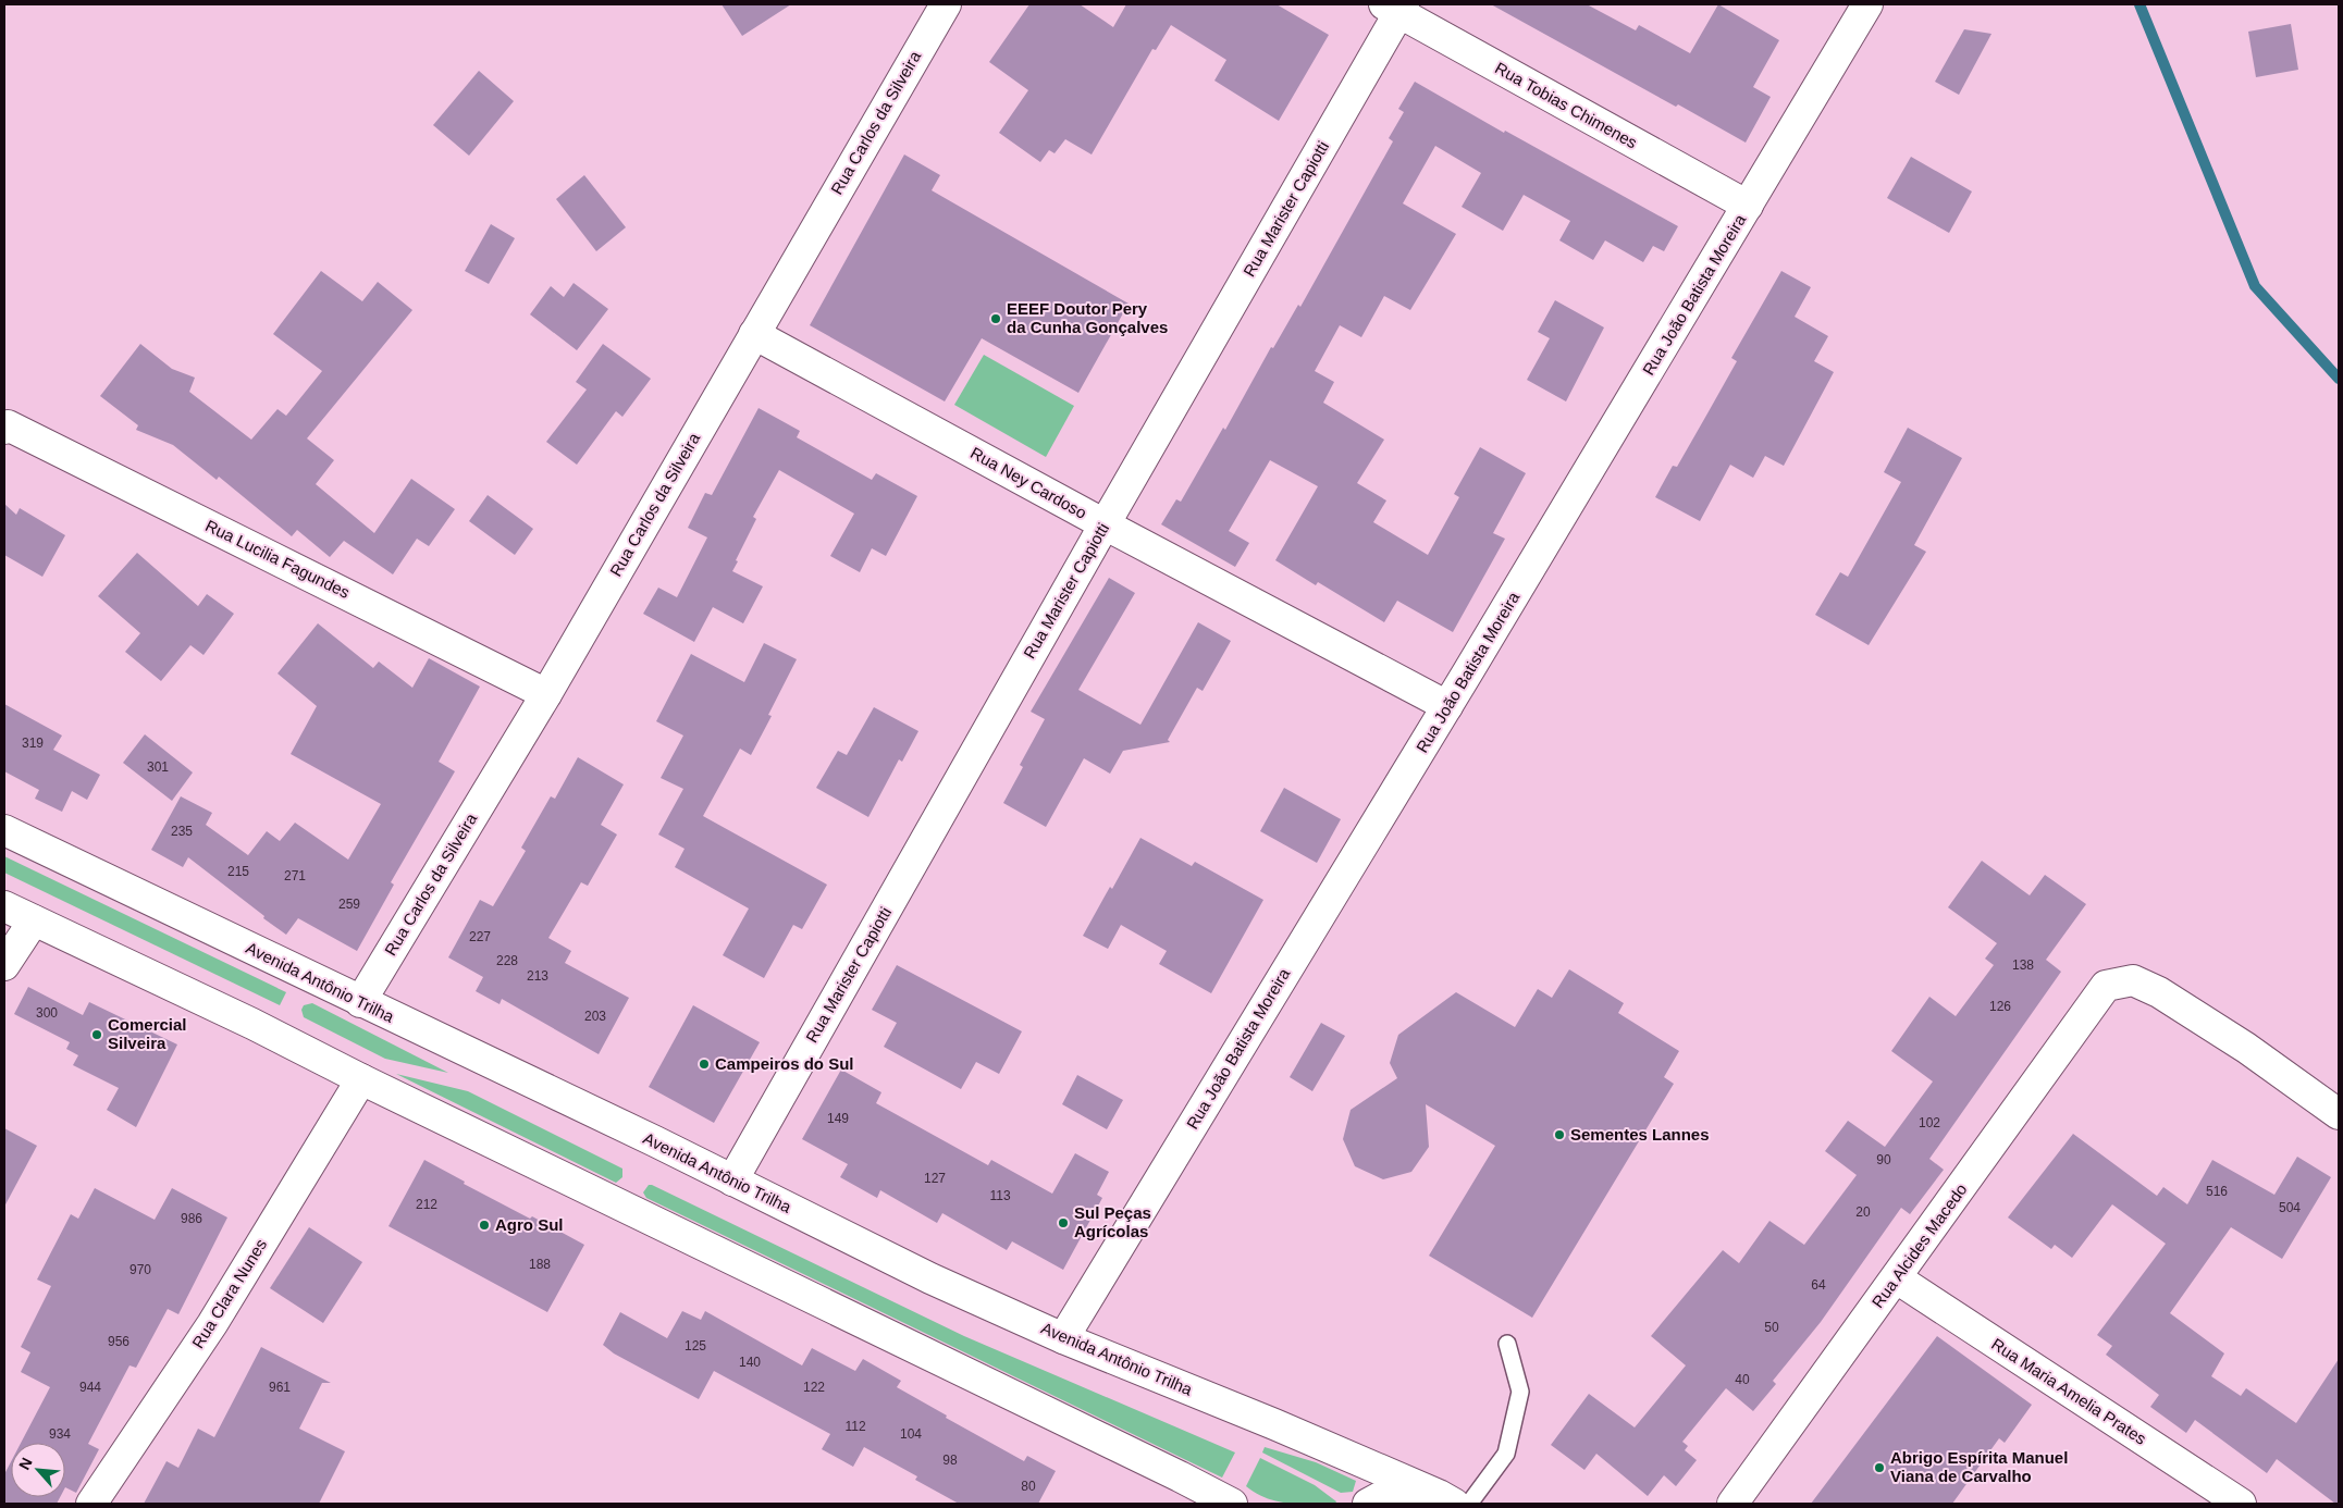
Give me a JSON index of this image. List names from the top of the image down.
{
  "streets": {
    "street": [
      "Rua Tobias Chimenes",
      "Rua Carlos da Silveira",
      "Rua Marister Capiotti",
      "Rua João Batista Moreira",
      "Rua Ney Cardoso",
      "Rua Lucilia Fagundes",
      "Avenida Antônio Trilha",
      "Rua Alcides Macedo",
      "Rua Clara Nunes",
      "Rua Maria Amelia Prates"
    ]
  },
  "crossings": [
    ["Rua Tobias Chimenes", "Rua Marister Capiotti"],
    ["Rua Tobias Chimenes", "Rua João Batista Moreira"],
    ["Rua Carlos da Silveira", "Rua Ney Cardoso"],
    ["Rua Carlos da Silveira", "Rua Lucilia Fagundes"],
    ["Rua Carlos da Silveira", "Avenida Antônio Trilha"],
    ["Rua Marister Capiotti", "Rua Ney Cardoso"],
    ["Rua Marister Capiotti", "Avenida Antônio Trilha"],
    ["Rua João Batista Moreira", "Rua Ney Cardoso"],
    ["Rua João Batista Moreira", "Avenida Antônio Trilha"],
    ["Rua Alcides Macedo", "Rua Maria Amelia Prates"]
  ],
  "places": [
    "EEEF Doutor Pery da Cunha Gonçalves",
    "Comercial Silveira",
    "Campeiros do Sul",
    "Sementes Lannes",
    "Sul Peças Agrícolas",
    "Agro Sul",
    "Abrigo Espírita Manuel Viana de Carvalho"
  ],
  "house_numbers": [
    "319",
    "301",
    "235",
    "215",
    "271",
    "259",
    "227",
    "228",
    "138",
    "213",
    "126",
    "300",
    "203",
    "149",
    "102",
    "90",
    "127",
    "516",
    "113",
    "212",
    "504",
    "20",
    "986",
    "188",
    "970",
    "64",
    "50",
    "956",
    "125",
    "140",
    "40",
    "944",
    "961",
    "122",
    "112",
    "934",
    "104",
    "98",
    "80"
  ],
  "north": "top left"
}
